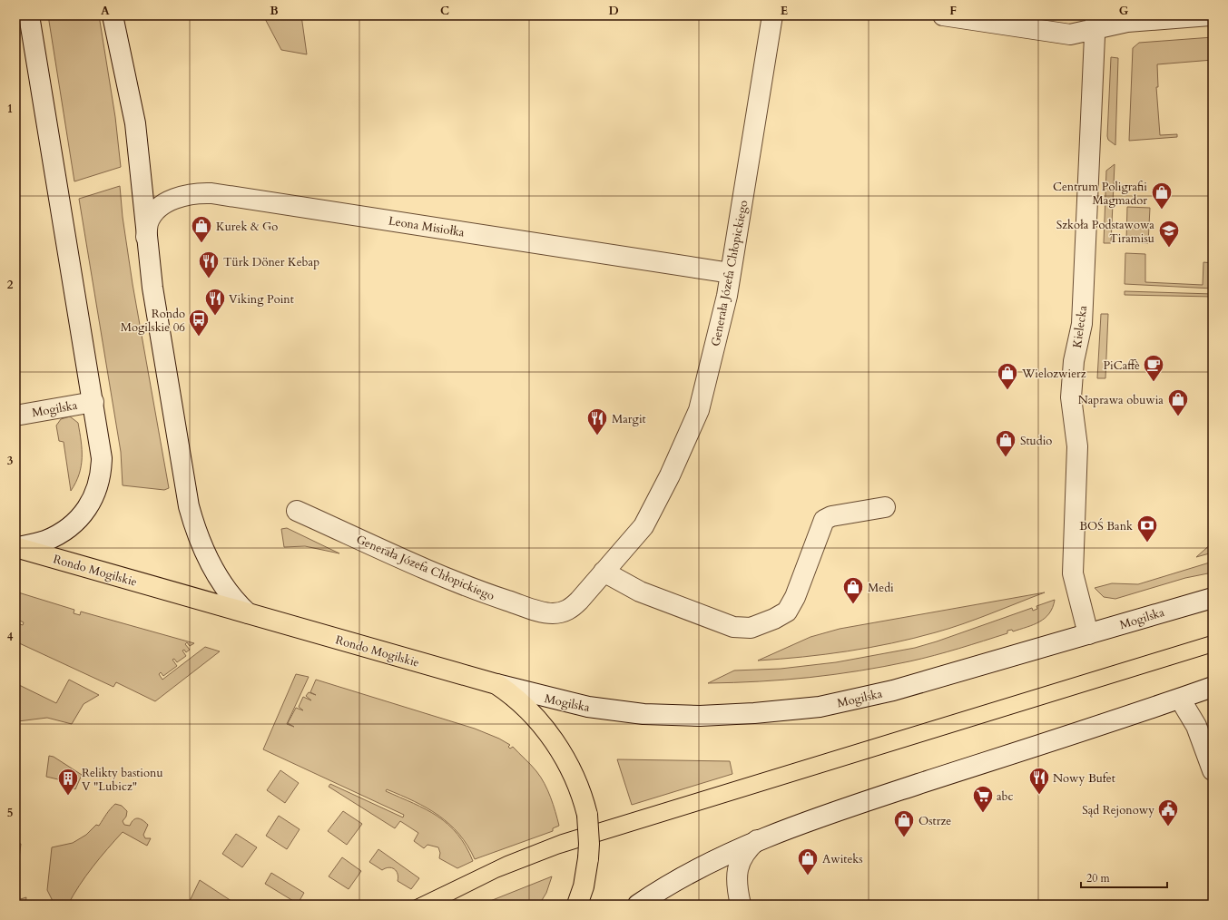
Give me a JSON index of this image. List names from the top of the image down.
{
  "streets": {
    "main road": ["Rondo Mogilskie"],
    "street": [
      "Leona Misiołka",
      "Generała Józefa Chłopickiego",
      "Kielecka",
      "Mogilska"
    ]
  },
  "crossings": [
    ["Leona Misiołka", "Generała Józefa Chłopickiego"],
    ["Kielecka", "Mogilska"],
    ["Mogilska", "Rondo Mogilskie"]
  ],
  "places": {
    "shop": [
      "Centrum Poligrafii Magmador",
      "Kurek & Go",
      "Wielozwierz",
      "Naprawa obuwia",
      "Studio",
      "Medi",
      "Ostrze",
      "Awiteks"
    ],
    "school or university": ["Szkoła Podstawowa Tiramisu"],
    "restaurant": [
      "Türk Döner Kebap",
      "Viking Point",
      "Margit",
      "Nowy Bufet"
    ],
    "bus stop": ["Rondo Mogilskie 06"],
    "cafe": ["PiCaffè"],
    "bank": ["BOŚ Bank"],
    "building": ["Relikty bastionu V \"Lubicz\""],
    "supermarket": ["abc"],
    "public building": ["Sąd Rejonowy"]
  },
  "scale_bar": "20 m",
  "grid": {
    "columns": [
      "A",
      "B",
      "C",
      "D",
      "E",
      "F",
      "G"
    ],
    "rows": [
      "1",
      "2",
      "3",
      "4",
      "5"
    ]
  }
}
